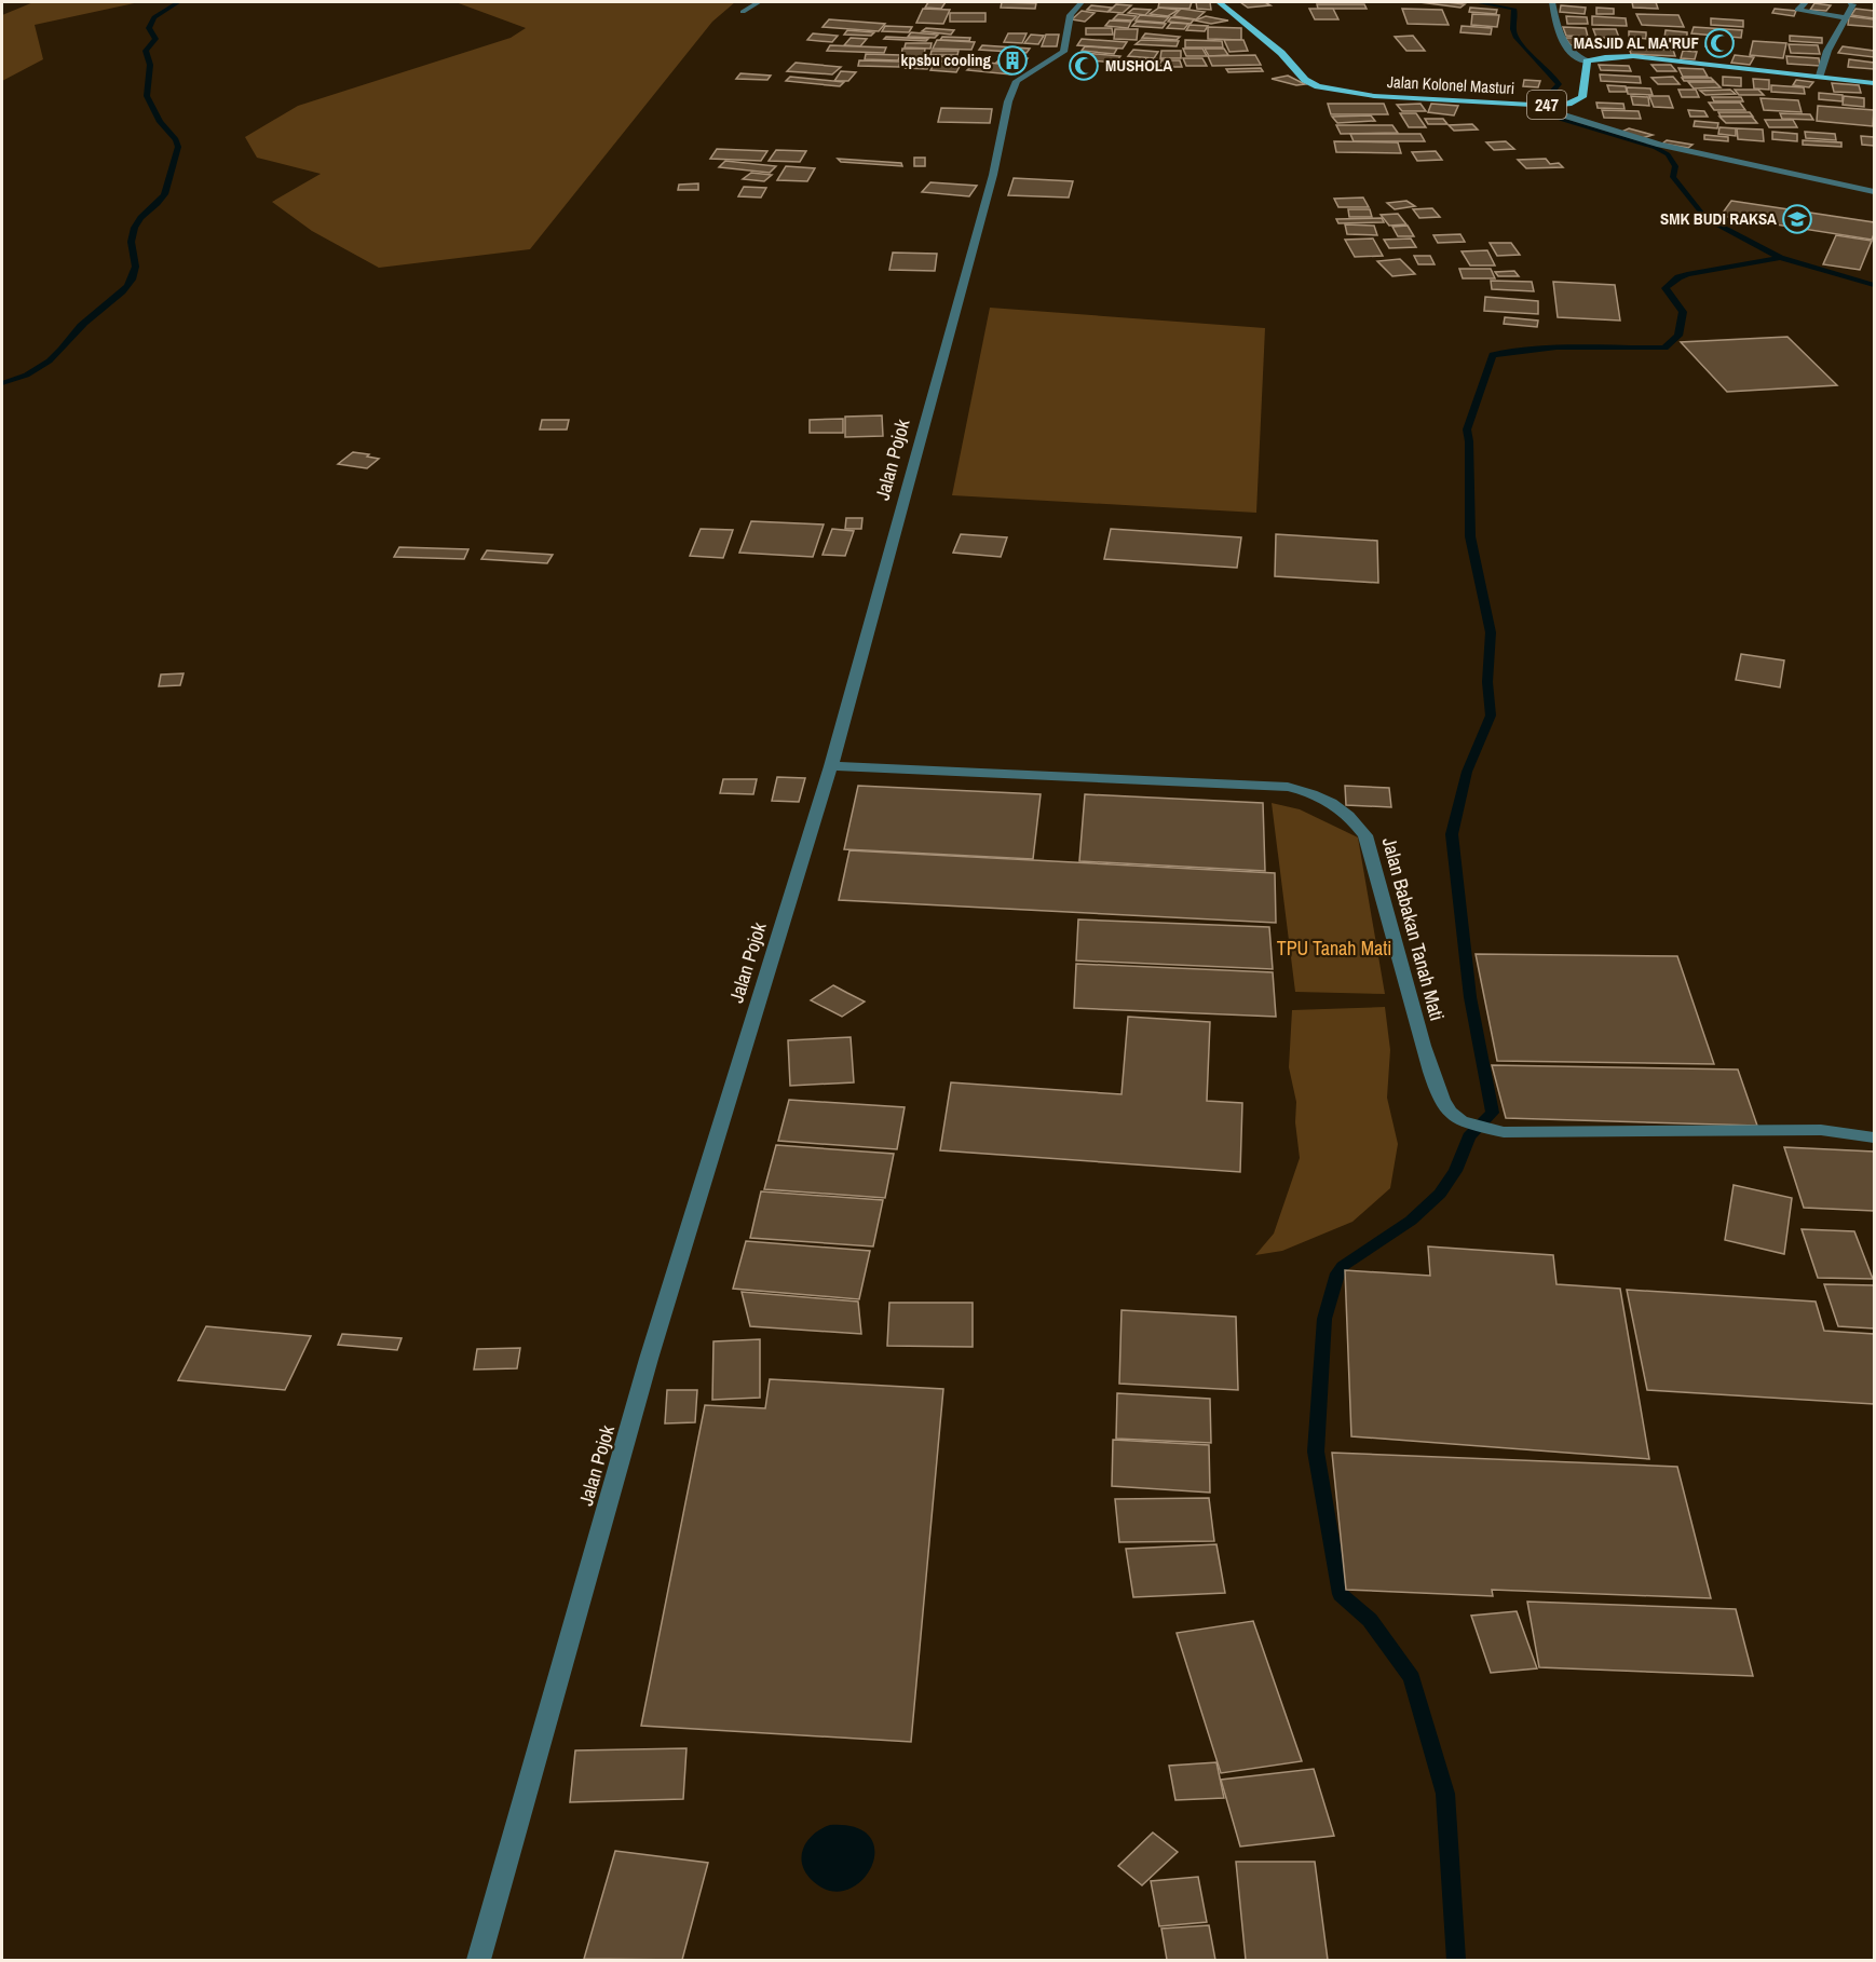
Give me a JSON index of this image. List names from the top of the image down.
{
  "streets": {
    "main road": ["Jalan Kolonel Masturi", "247"],
    "street": ["Jalan Pojok", "Jalan Babakan Tanah Mati"]
  },
  "crossings": [
    ["Jalan Pojok", "Jalan Babakan Tanah Mati"]
  ],
  "parks": ["TPU Tanah Mati"],
  "places": {
    "mosque": ["MASJID AL MA'RUF", "MUSHOLA"],
    "building": ["kpsbu cooling"],
    "school or university": ["SMK BUDI RAKSA"]
  }
}
